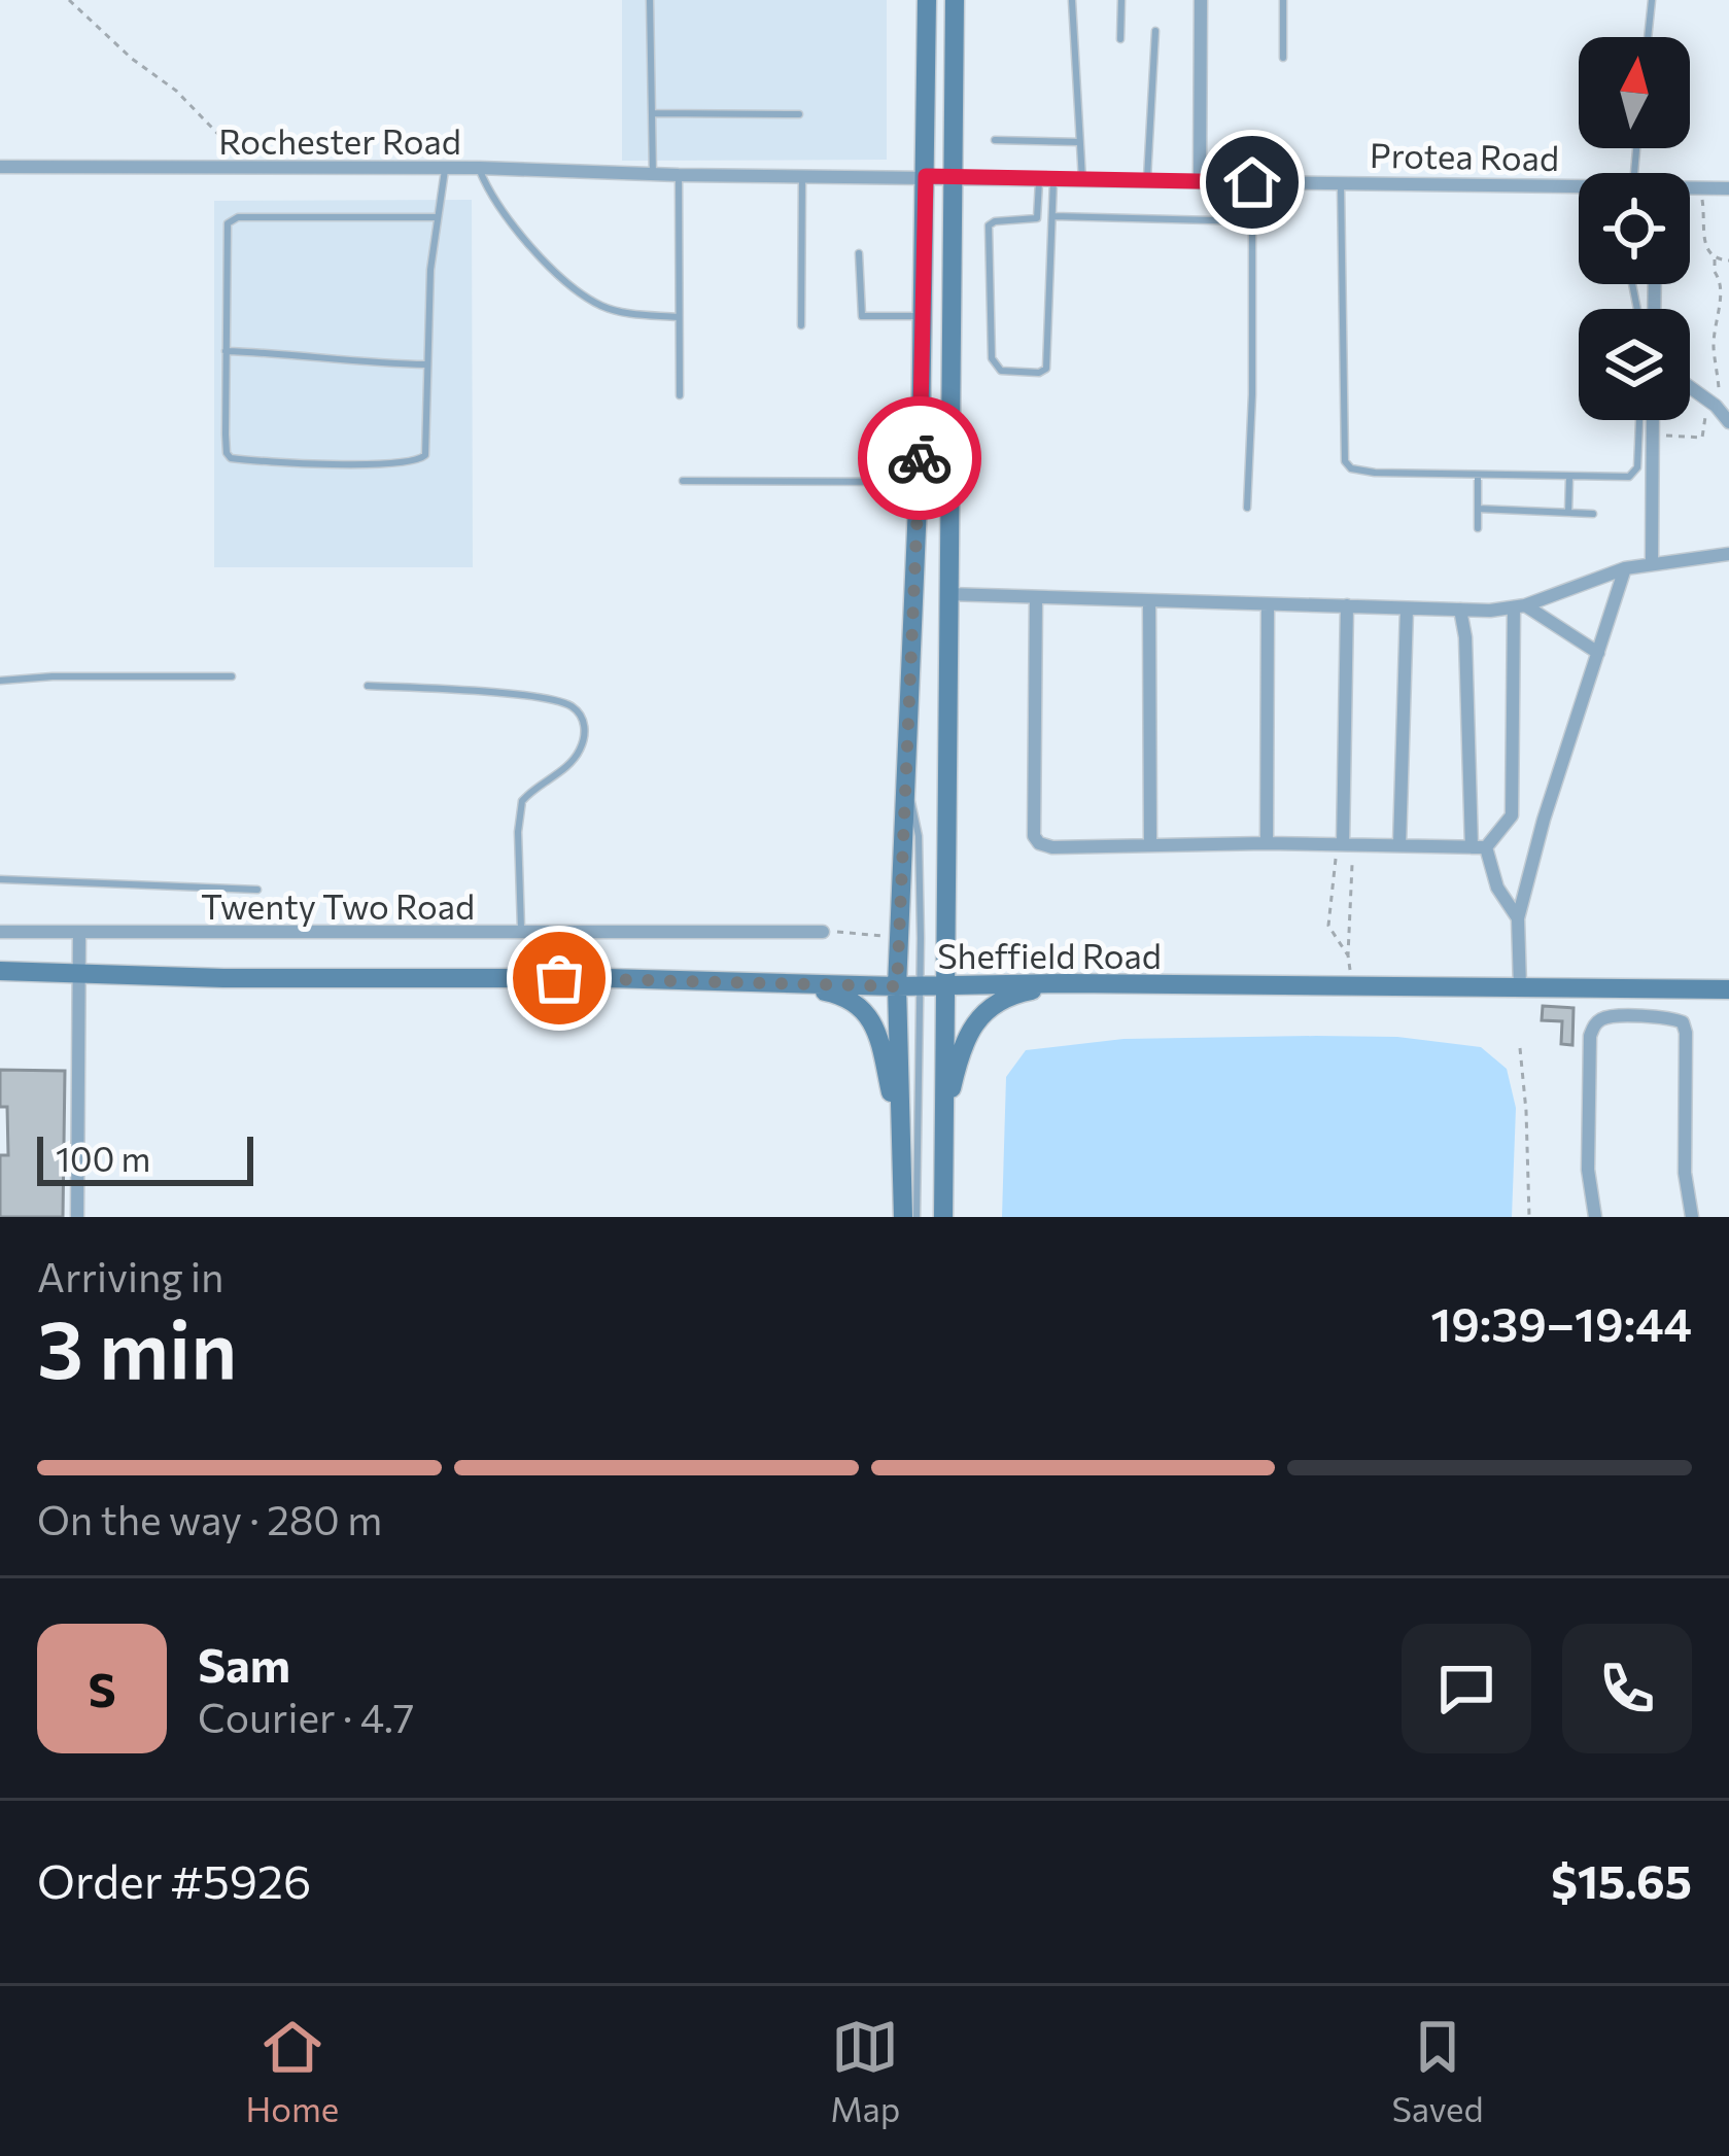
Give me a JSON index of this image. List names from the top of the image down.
{
  "streets": {
    "main road": ["Sheffield Road"],
    "street": ["Rochester Road", "Protea Road", "Twenty Two Road"]
  },
  "crossings": [
    ["Rochester Road", "Protea Road"]
  ],
  "scale_bar": "100 m",
  "north": "top",
  "page": {
    "scale": "100 m",
    "heading": ["3 min", "Arriving in", "19:39–19:44"],
    "panel": [
      "Sam",
      "Courier · 4.7",
      "Order #5926",
      "$15.65"
    ],
    "bar": "On the way · 280 m",
    "round": "S",
    "tabs": ["Home", "Map", "Saved"]
  }
}
